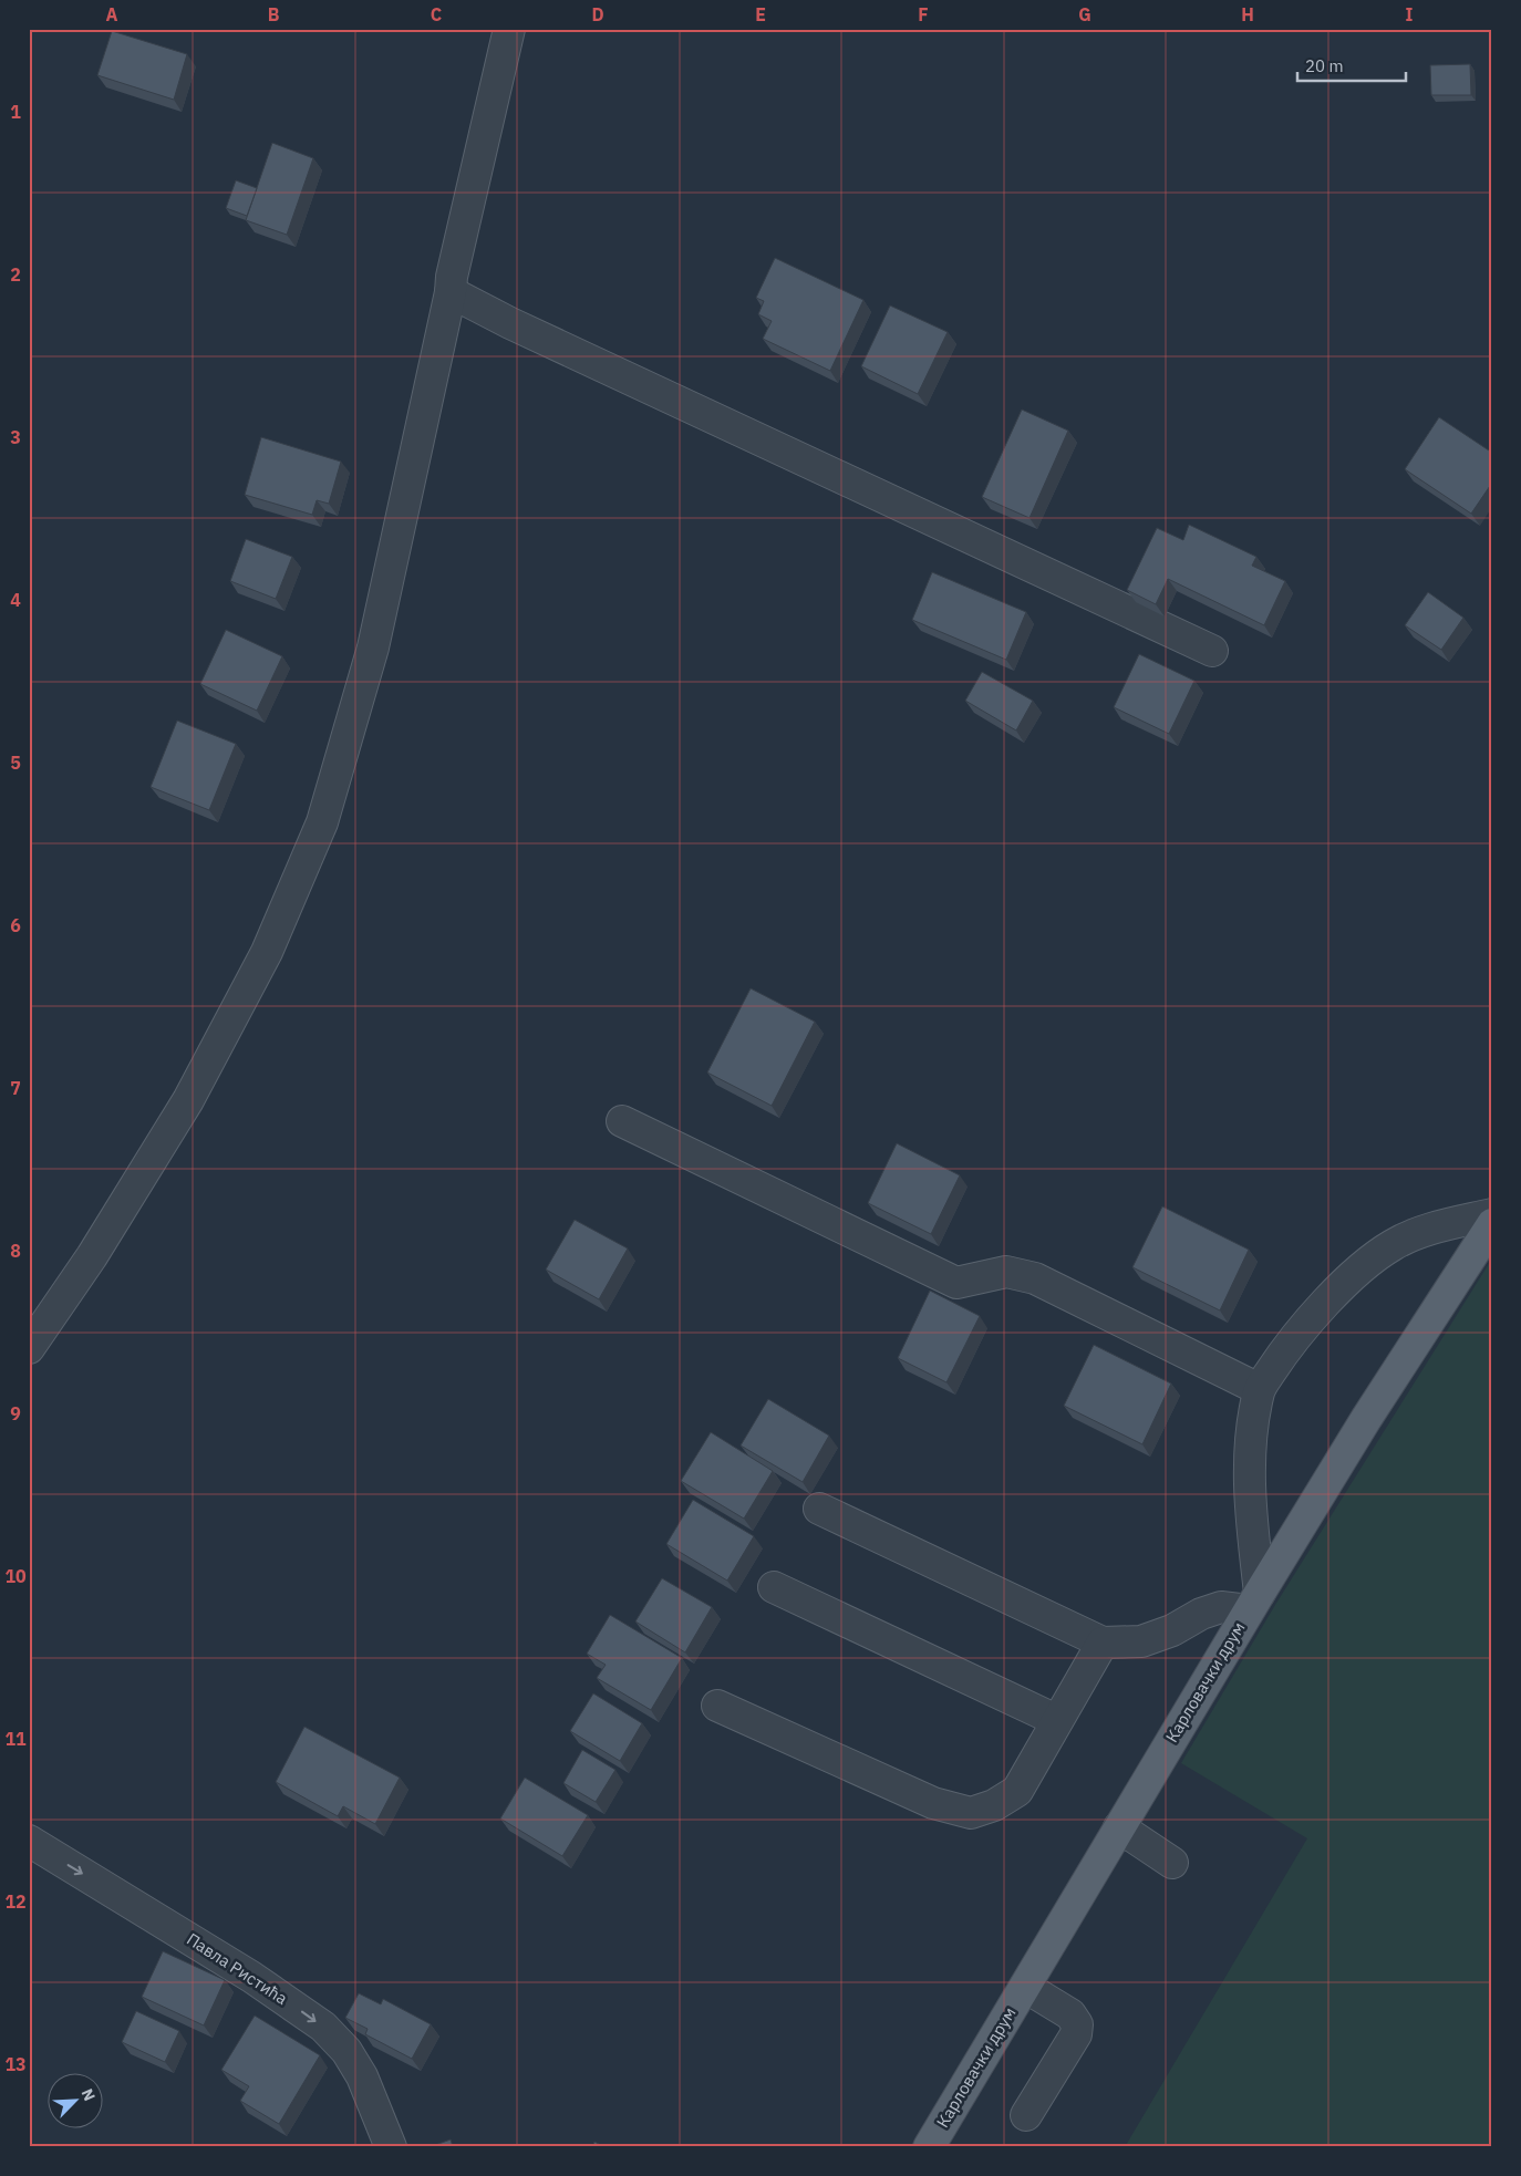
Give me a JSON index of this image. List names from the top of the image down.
{
  "streets": {
    "main road": ["Карловачки друм"],
    "street": ["Павла Ристића"]
  },
  "one_way": ["Павла Ристића"],
  "scale_bar": "20 m",
  "north": "top right",
  "grid": {
    "columns": [
      "A",
      "B",
      "C",
      "D",
      "E",
      "F",
      "G",
      "H",
      "I"
    ],
    "rows": [
      "1",
      "2",
      "3",
      "4",
      "5",
      "6",
      "7",
      "8",
      "9",
      "10",
      "11",
      "12",
      "13"
    ]
  }
}
